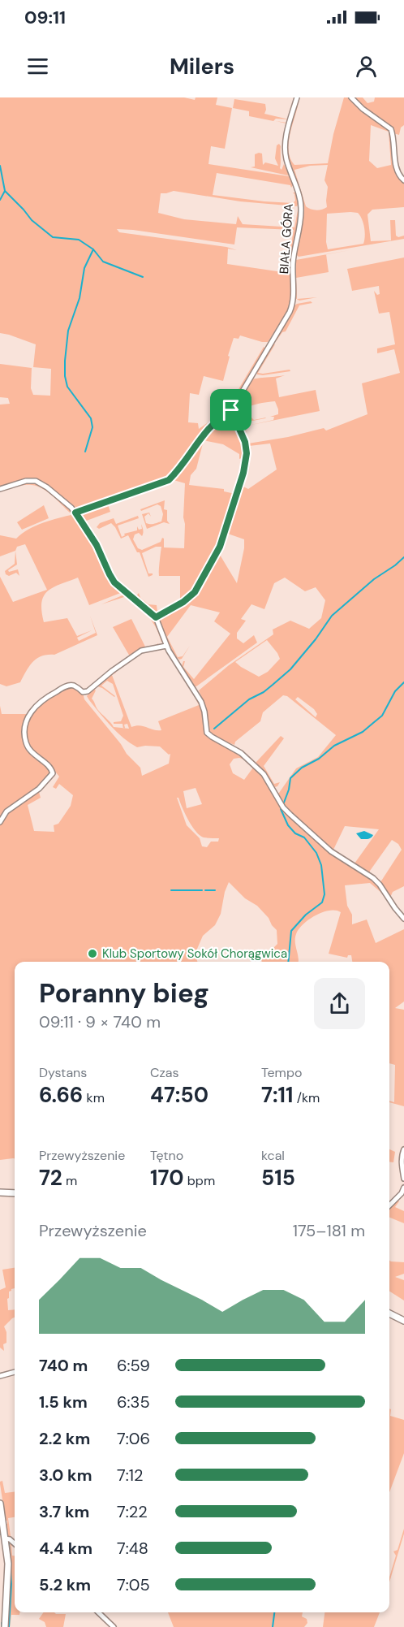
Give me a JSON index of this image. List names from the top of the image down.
{
  "streets": {
    "street": ["BIAŁA GÓRA"]
  },
  "places": ["Klub Sportowy Sokół Chorągwica"],
  "page": {
    "status": "09:11",
    "header": "Milers",
    "heading": ["Poranny bieg", "09:11 · 9 × 740 m"],
    "stats": [
      ["Dystans", "6.66 km"],
      ["Czas", "47:50"],
      ["Tempo", "7:11 /km"],
      ["Przewyższenie", "72 m"],
      ["Tętno", "170 bpm"],
      ["kcal", "515"]
    ],
    "chart": ["Przewyższenie", "175–181 m"],
    "list": [
      {
        "name": "740 m",
        "note": "6:59"
      },
      {
        "name": "1.5 km",
        "note": "6:35"
      },
      {
        "name": "2.2 km",
        "note": "7:06"
      },
      {
        "name": "3.0 km",
        "note": "7:12"
      },
      {
        "name": "3.7 km",
        "note": "7:22"
      },
      {
        "name": "4.4 km",
        "note": "7:48"
      },
      {
        "name": "5.2 km",
        "note": "7:05"
      }
    ]
  }
}
